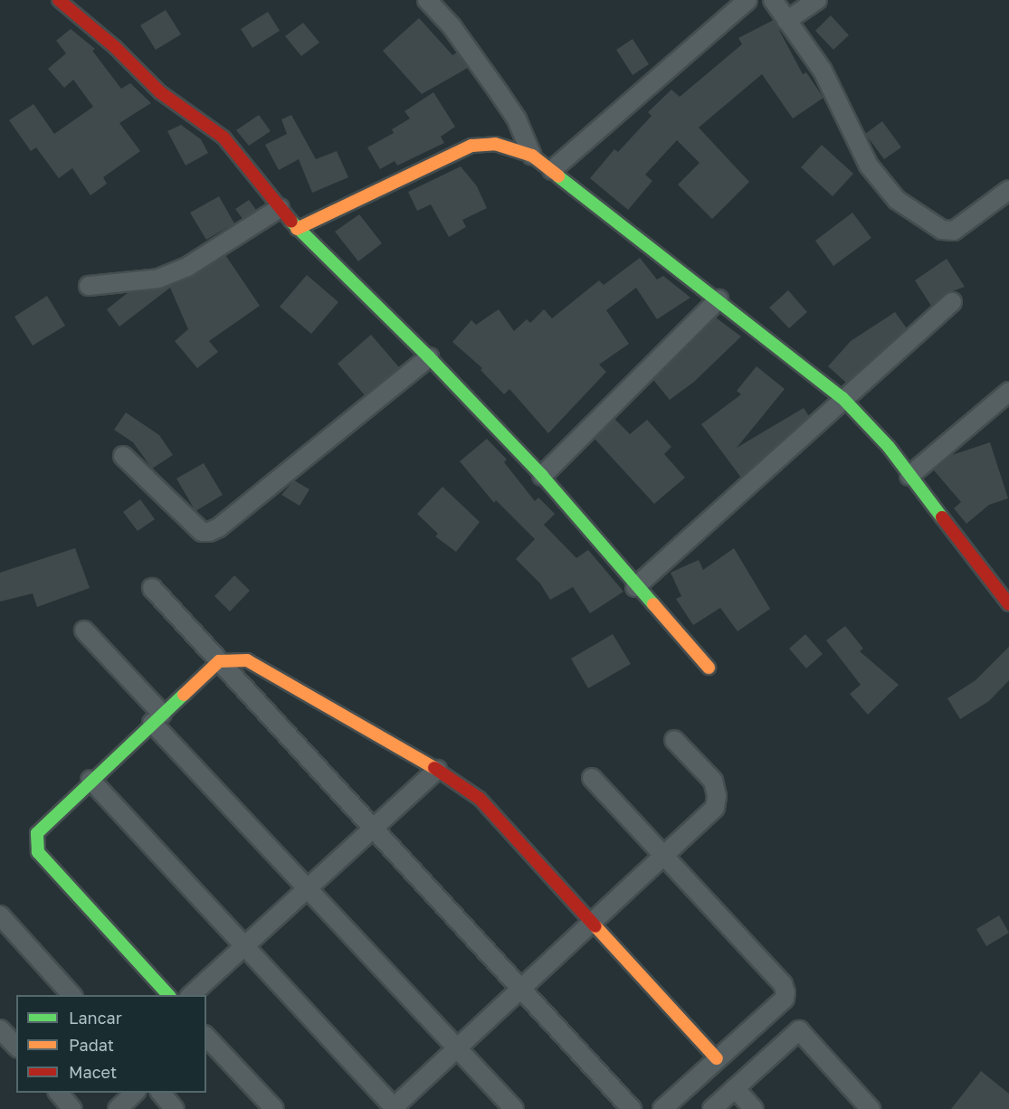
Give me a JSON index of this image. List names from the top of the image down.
{
  "legend": ["Lancar", "Padat", "Macet"]
}
